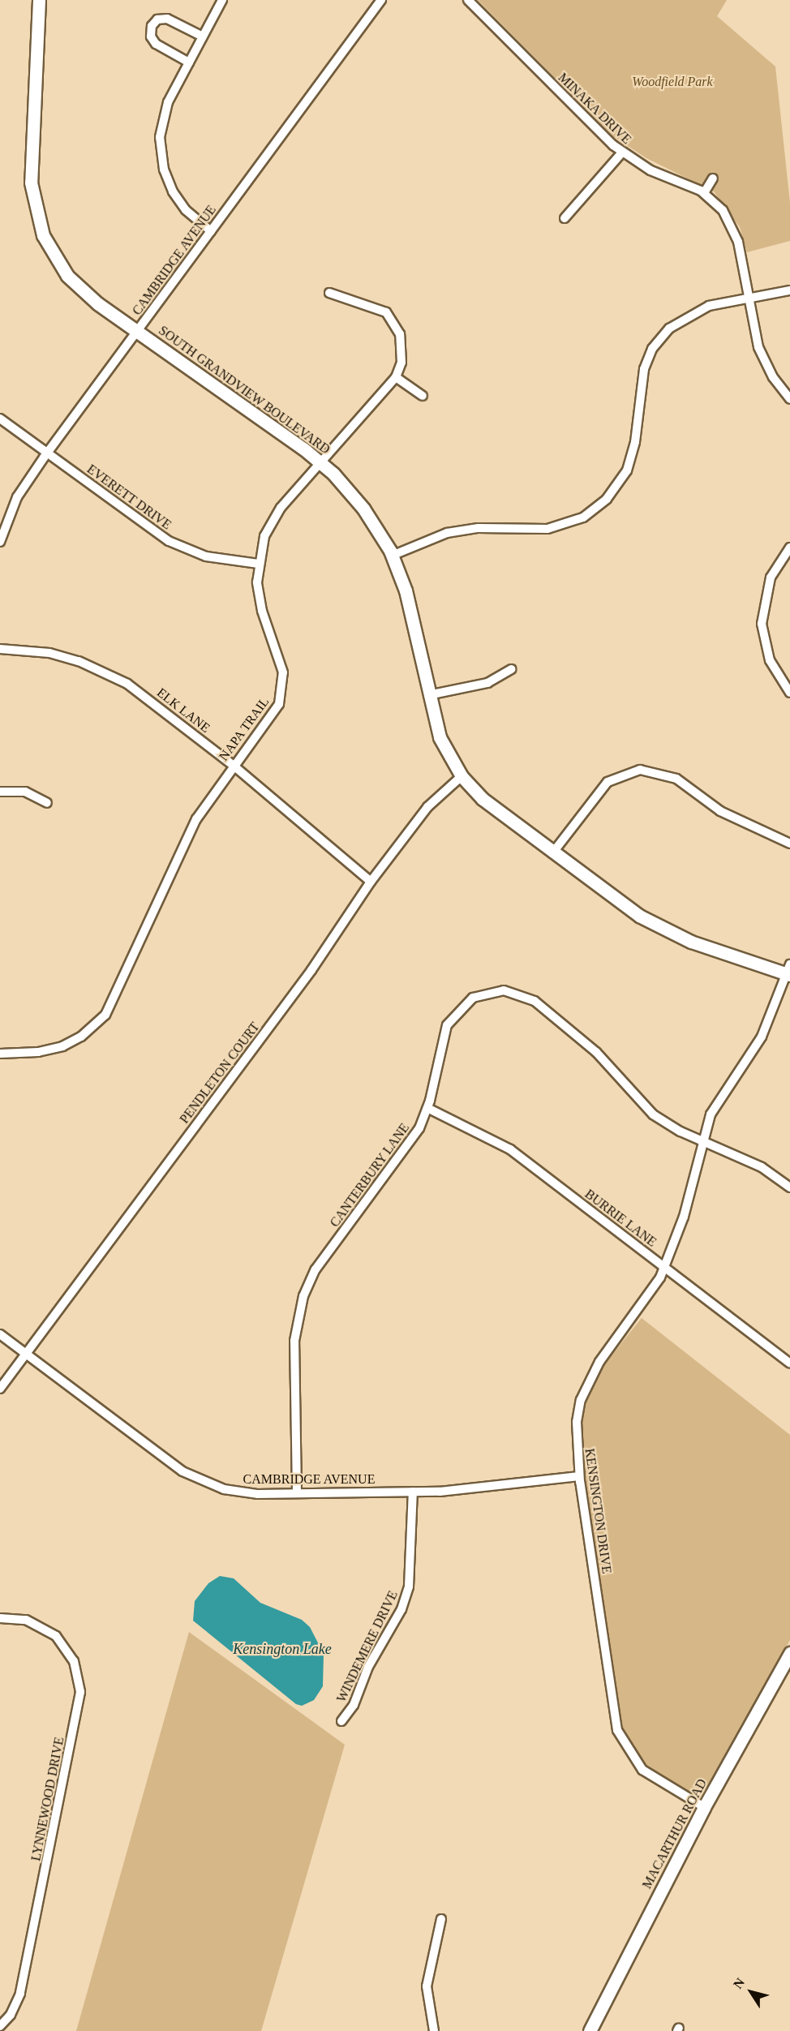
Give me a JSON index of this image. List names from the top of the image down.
{
  "streets": {
    "street": [
      "MINAKA DRIVE",
      "CAMBRIDGE AVENUE",
      "SOUTH GRANDVIEW BOULEVARD",
      "EVERETT DRIVE",
      "ELK LANE",
      "NAPA TRAIL",
      "PENDLETON COURT",
      "CANTERBURY LANE",
      "BURRIE LANE",
      "KENSINGTON DRIVE",
      "WINDEMERE DRIVE",
      "LYNNEWOOD DRIVE",
      "MACARTHUR ROAD"
    ]
  },
  "crossings": [
    ["CAMBRIDGE AVENUE", "SOUTH GRANDVIEW BOULEVARD"],
    ["CAMBRIDGE AVENUE", "EVERETT DRIVE"],
    ["CAMBRIDGE AVENUE", "PENDLETON COURT"],
    ["CAMBRIDGE AVENUE", "CANTERBURY LANE"],
    ["CAMBRIDGE AVENUE", "KENSINGTON DRIVE"],
    ["CAMBRIDGE AVENUE", "WINDEMERE DRIVE"],
    ["SOUTH GRANDVIEW BOULEVARD", "NAPA TRAIL"],
    ["SOUTH GRANDVIEW BOULEVARD", "PENDLETON COURT"],
    ["SOUTH GRANDVIEW BOULEVARD", "KENSINGTON DRIVE"],
    ["EVERETT DRIVE", "NAPA TRAIL"],
    ["ELK LANE", "NAPA TRAIL"],
    ["ELK LANE", "PENDLETON COURT"],
    ["CANTERBURY LANE", "BURRIE LANE"],
    ["CANTERBURY LANE", "KENSINGTON DRIVE"],
    ["BURRIE LANE", "KENSINGTON DRIVE"],
    ["KENSINGTON DRIVE", "MACARTHUR ROAD"]
  ],
  "water": ["Kensington Lake"],
  "parks": ["Woodfield Park"],
  "north": "top left"
}
